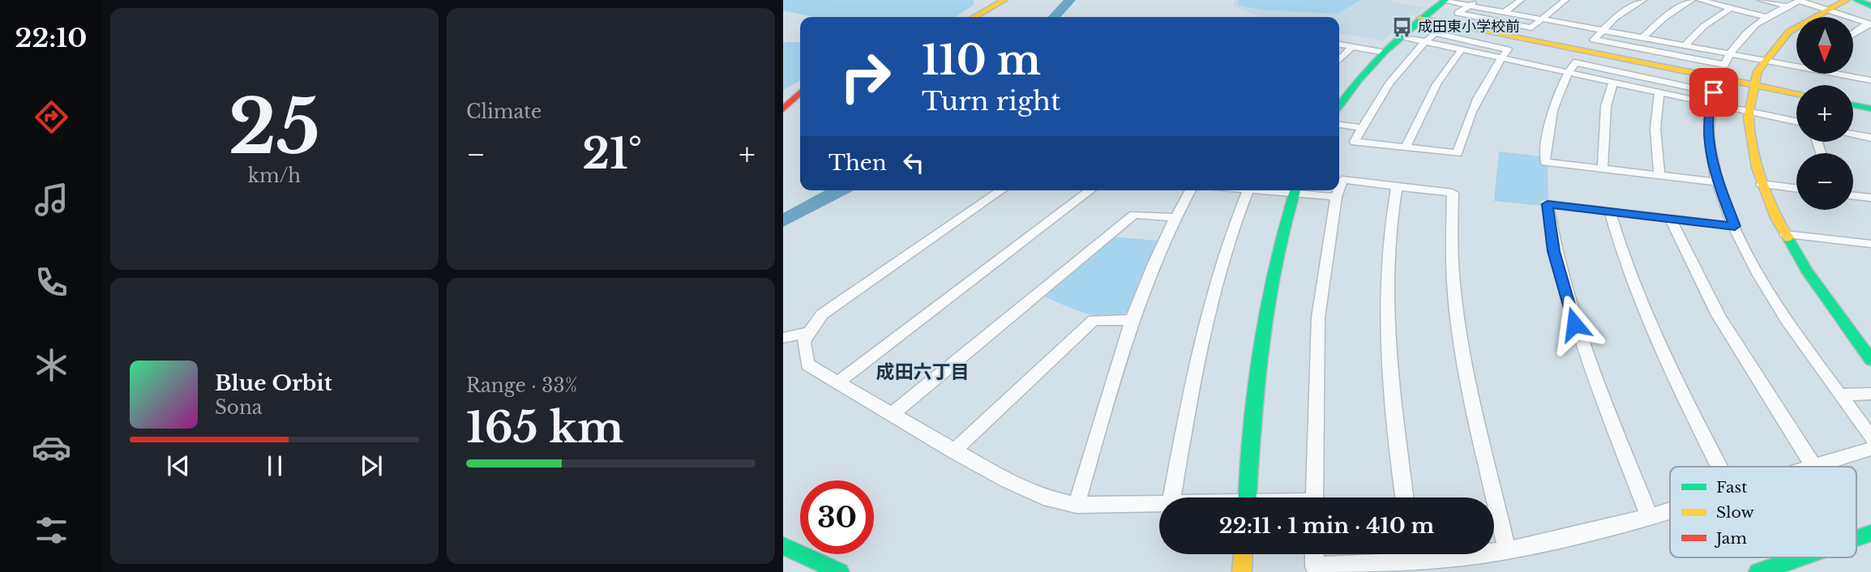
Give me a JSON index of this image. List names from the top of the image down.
{
  "districts": ["成田六丁目"],
  "places": {
    "bus stop": ["成田東小学校前"]
  },
  "legend": ["Fast", "Slow", "Jam"],
  "north": "bottom",
  "page": {
    "tabs": "22:10",
    "tile": [
      ["25", "km/h"],
      "Climate",
      ["Range · 33%", "165 km"]
    ],
    "map_buttons": ["+", "−"],
    "turn": ["110 m", "Turn right"],
    "heat": ["−", "21°", "+"],
    "then": "Then",
    "song": ["Blue Orbit", "Sona"],
    "limit": "30",
    "trip": "22:11 · 1 min · 410 m"
  }
}
